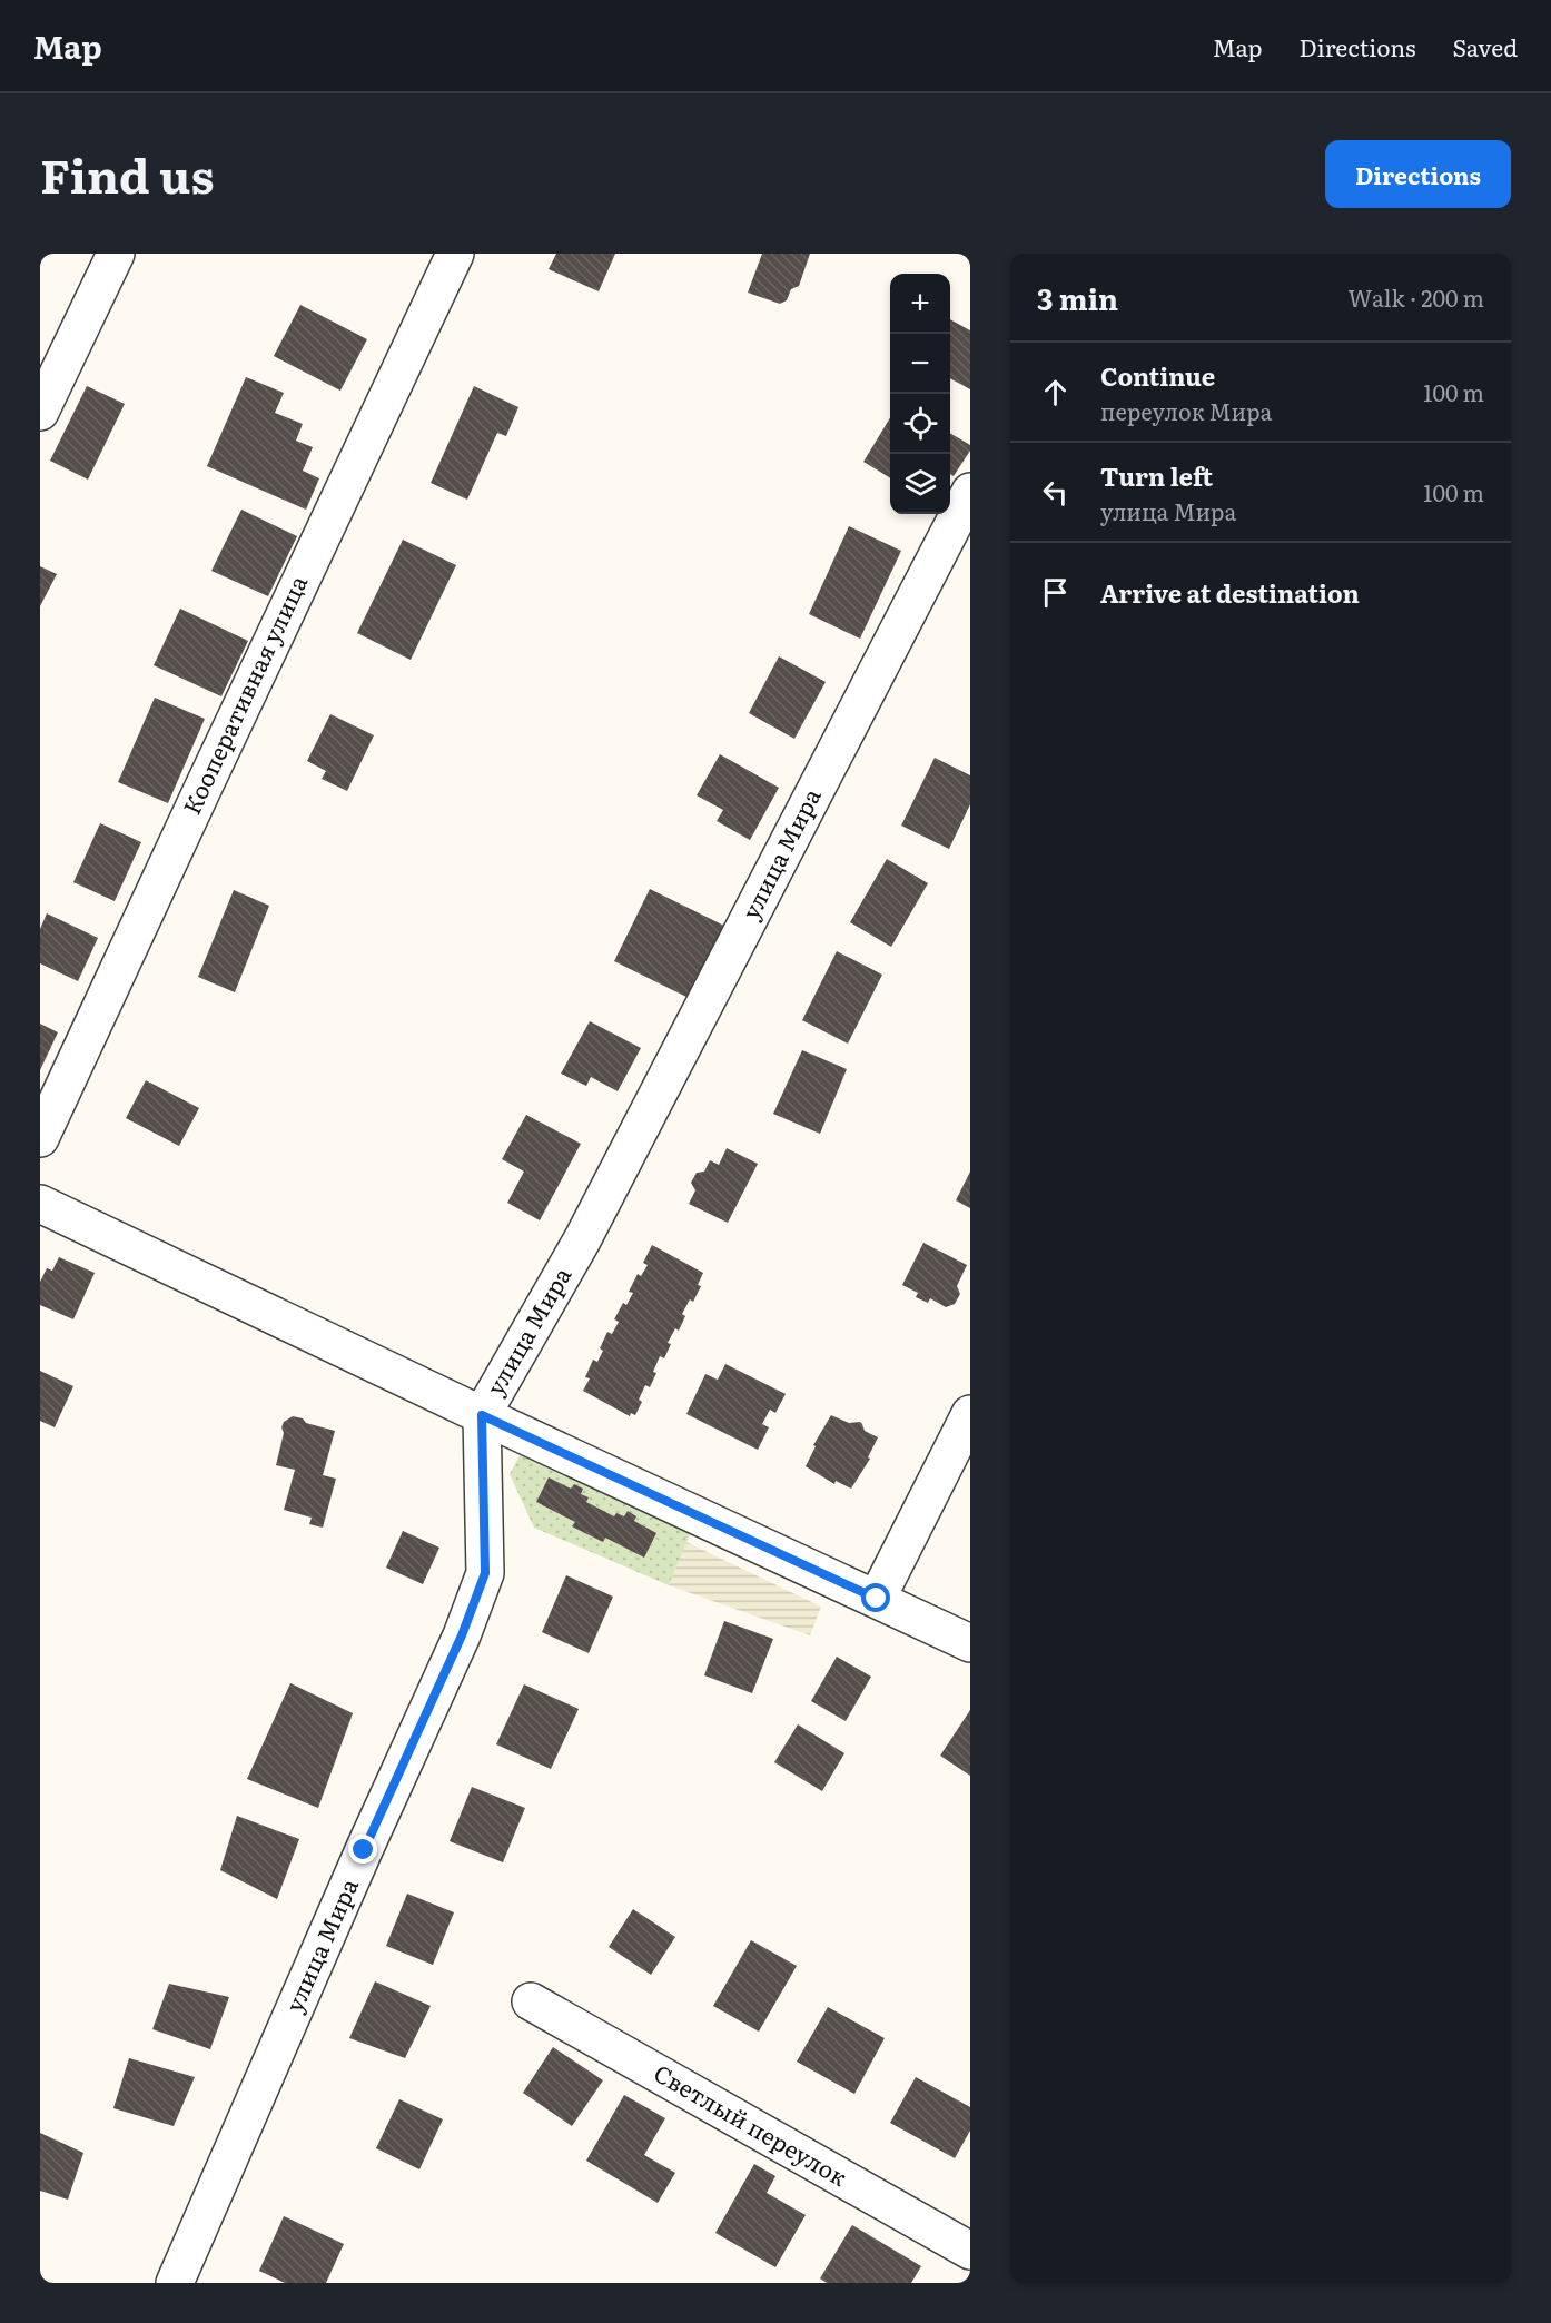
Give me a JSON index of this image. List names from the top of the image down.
{
  "streets": {
    "street": ["Кооперативная улица", "улица Мира", "Светлый переулок"]
  },
  "page": {
    "header": "Map",
    "nav": ["Map", "Directions", "Saved"],
    "title": "Find us",
    "buttons": "Directions",
    "heading": ["3 min", "Walk · 200 m"],
    "map_buttons": ["+", "−"],
    "list": [
      ["Continue", "переулок Мира", "100 m"],
      ["Turn left", "улица Мира", "100 m"],
      "Arrive at destination"
    ]
  }
}
